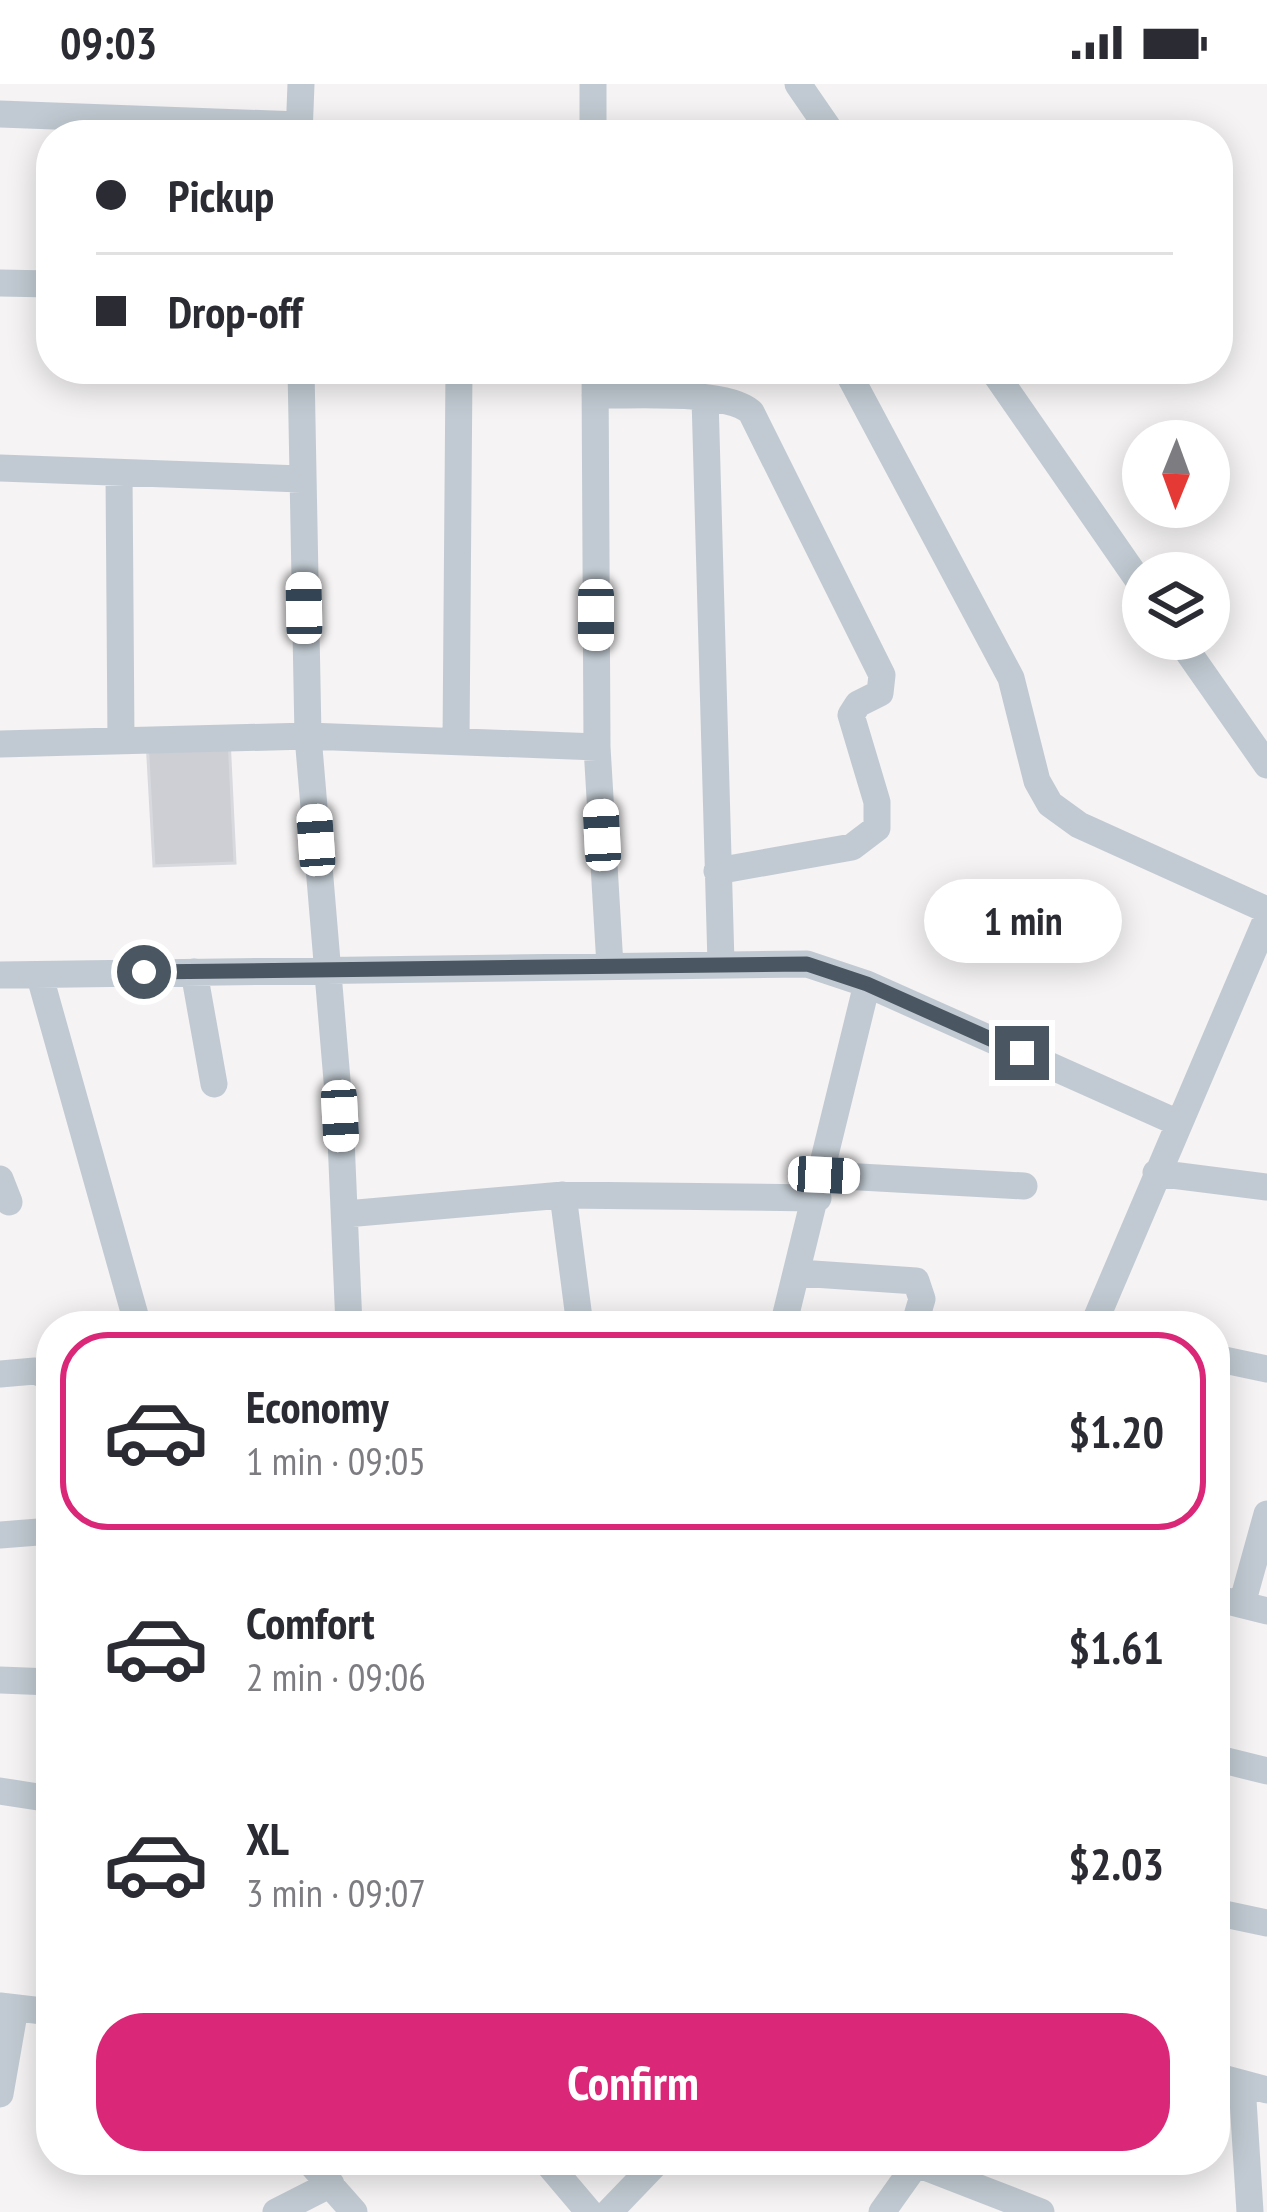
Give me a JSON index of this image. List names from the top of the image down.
{
  "north": "bottom",
  "page": {
    "status": "09:03",
    "banner": ["Pickup", "Drop-off"],
    "bubble": "1 min",
    "list": [
      {
        "name": "Economy",
        "note": "1 min · 09:05",
        "value": "$1.20"
      },
      {
        "name": "Comfort",
        "note": "2 min · 09:06",
        "value": "$1.61"
      },
      {
        "name": "XL",
        "note": "3 min · 09:07",
        "value": "$2.03"
      }
    ],
    "buttons": "Confirm"
  }
}
